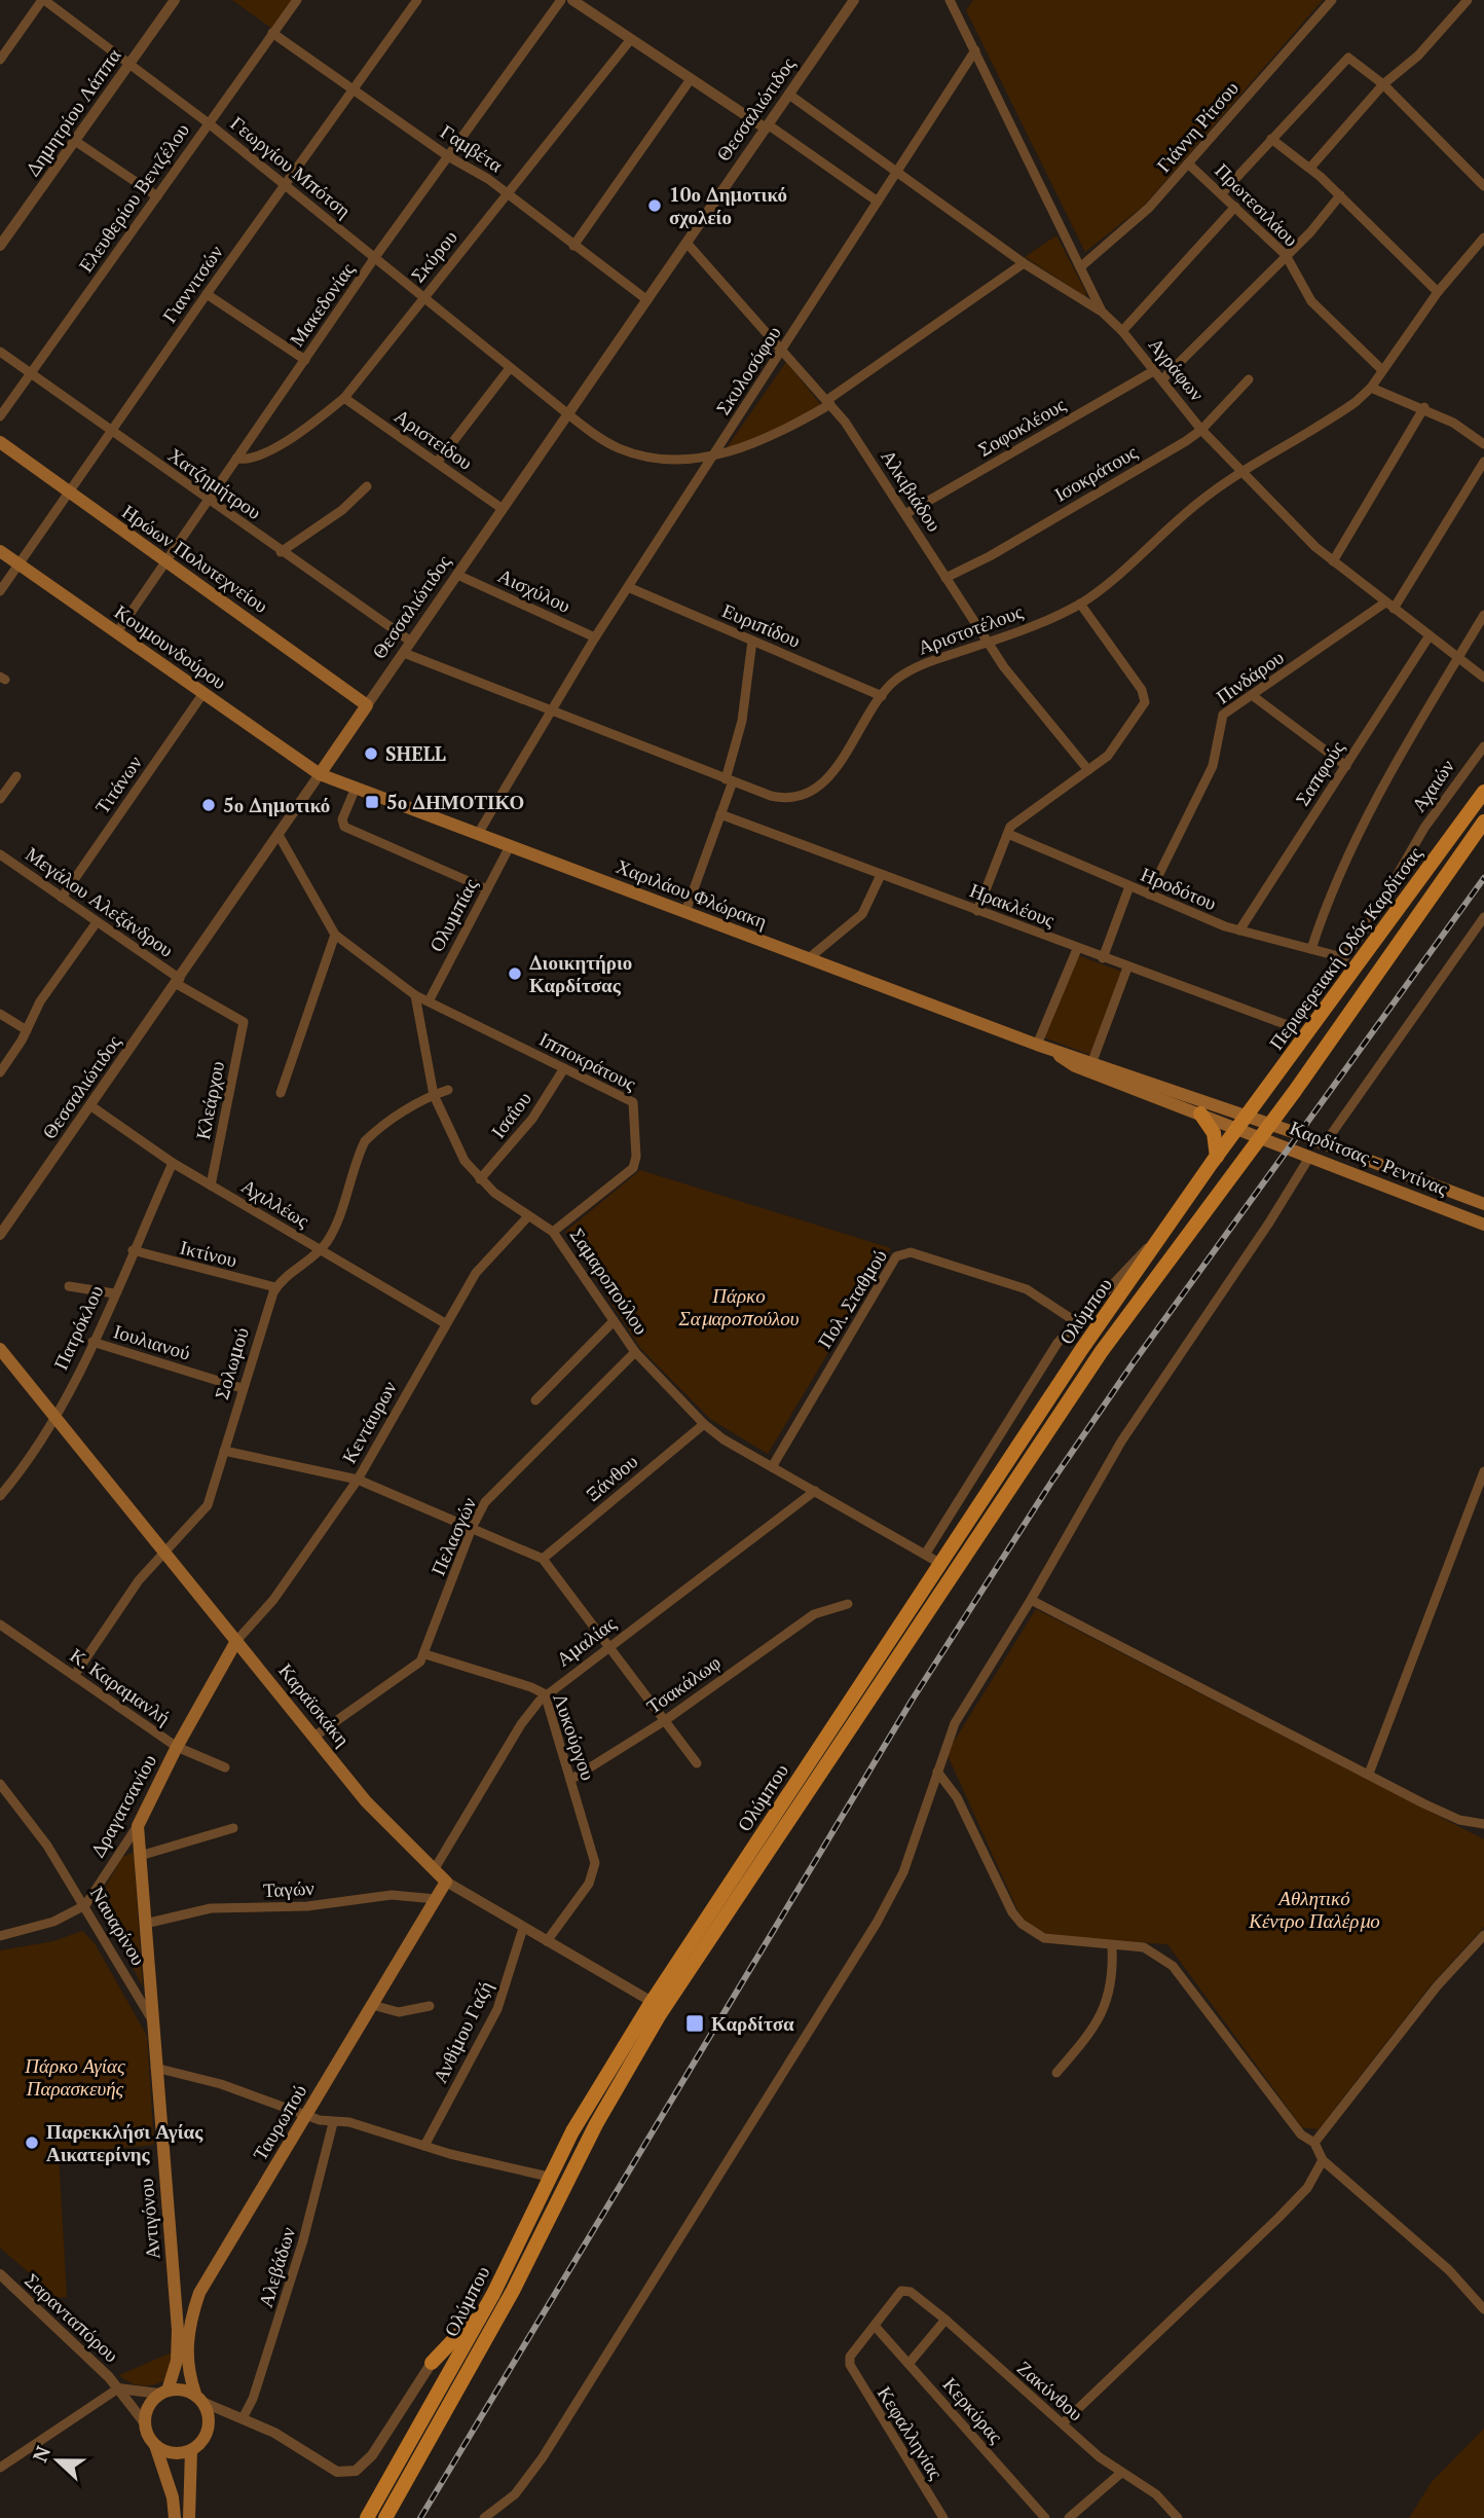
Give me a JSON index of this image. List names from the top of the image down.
{
  "streets": {
    "main road": [
      "Θεσσαλιώτιδος",
      "Ηρώων Πολυτεχνείου",
      "Κουμουνδούρου",
      "Χαριλάου Φλώρακη",
      "Περιφερειακή Οδός Καρδίτσας",
      "Καρδίτσας - Ρεντίνας",
      "Ολύμπου",
      "Καραϊσκάκη",
      "Δραγατσανίου",
      "Ταυρωπού",
      "Αντιγόνου"
    ],
    "street": [
      "Δημητρίου Λάππα",
      "Γιάννη Ρίτσου",
      "Γαμβέτα",
      "Γεωργίου Μπότση",
      "Ελευθερίου Βενιζέλου",
      "Πρωτεσιλάου",
      "Σκύρου",
      "Γιαννιτσών",
      "Μακεδονίας",
      "Αγράφων",
      "Σκυλοσόφου",
      "Σοφοκλέους",
      "Αριστείδου",
      "Ισοκράτους",
      "Χατζημήτρου",
      "Αλκιβιάδου",
      "Αισχύλου",
      "Ευριπίδου",
      "Αριστοτέλους",
      "Πινδάρου",
      "Σαπφούς",
      "Τιτάνων",
      "Αχαιών",
      "Ηροδότου",
      "Μεγάλου Αλεξάνδρου",
      "Ηρακλέους",
      "Ολυμπίας",
      "Ιπποκράτους",
      "Κλεάρχου",
      "Ισαΐου",
      "Αχιλλέως",
      "Ικτίνου",
      "Σαμαροπούλου",
      "Πολ. Σταθμού",
      "Πατρόκλου",
      "Ιουλιανού",
      "Σολωμού",
      "Κεντάυρων",
      "Ξάνθου",
      "Πελασγών",
      "Αμαλίας",
      "Τσακάλωφ",
      "Κ. Καραμανλή",
      "Λυκούργου",
      "Ταγών",
      "Ναυαρίνου",
      "Ανθίμου Γαζή",
      "Αλεβάδων",
      "Σαρανταπόρου",
      "Ζακύνθου",
      "Κερκύρας",
      "Κεφαλληνίας"
    ]
  },
  "crossings": [
    ["Θεσσαλιώτιδος", "Γαμβέτα"],
    ["Θεσσαλιώτιδος", "Γεωργίου Μπότση"],
    ["Θεσσαλιώτιδος", "Αριστείδου"],
    ["Θεσσαλιώτιδος", "Χατζημήτρου"],
    ["Θεσσαλιώτιδος", "Αλκιβιάδου"],
    ["Θεσσαλιώτιδος", "Ηρώων Πολυτεχνείου"],
    ["Θεσσαλιώτιδος", "Αισχύλου"],
    ["Θεσσαλιώτιδος", "Αριστοτέλους"],
    ["Θεσσαλιώτιδος", "Κουμουνδούρου"],
    ["Θεσσαλιώτιδος", "Χαριλάου Φλώρακη"],
    ["Θεσσαλιώτιδος", "Μεγάλου Αλεξάνδρου"],
    ["Θεσσαλιώτιδος", "Αχιλλέως"],
    ["Δημητρίου Λάππα", "Γεωργίου Μπότση"],
    ["Γιάννη Ρίτσου", "Πρωτεσιλάου"],
    ["Γιάννη Ρίτσου", "Αγράφων"],
    ["Γαμβέτα", "Ελευθερίου Βενιζέλου"],
    ["Γαμβέτα", "Σκύρου"],
    ["Γαμβέτα", "Γιαννιτσών"],
    ["Γαμβέτα", "Μακεδονίας"],
    ["Γεωργίου Μπότση", "Ελευθερίου Βενιζέλου"],
    ["Γεωργίου Μπότση", "Σκύρου"],
    ["Γεωργίου Μπότση", "Γιαννιτσών"],
    ["Γεωργίου Μπότση", "Μακεδονίας"],
    ["Γεωργίου Μπότση", "Σκυλοσόφου"],
    ["Γεωργίου Μπότση", "Αλκιβιάδου"],
    ["Ελευθερίου Βενιζέλου", "Χατζημήτρου"],
    ["Πρωτεσιλάου", "Αριστοτέλους"],
    ["Σκύρου", "Μακεδονίας"],
    ["Σκύρου", "Αριστείδου"],
    ["Γιαννιτσών", "Χατζημήτρου"],
    ["Γιαννιτσών", "Ηρώων Πολυτεχνείου"],
    ["Γιαννιτσών", "Κουμουνδούρου"],
    ["Μακεδονίας", "Χατζημήτρου"],
    ["Μακεδονίας", "Ηρώων Πολυτεχνείου"],
    ["Μακεδονίας", "Κουμουνδούρου"],
    ["Αγράφων", "Σκυλοσόφου"],
    ["Αγράφων", "Σοφοκλέους"],
    ["Αγράφων", "Ισοκράτους"],
    ["Αγράφων", "Αριστοτέλους"],
    ["Αγράφων", "Πινδάρου"],
    ["Αγράφων", "Σαπφούς"],
    ["Σκυλοσόφου", "Αλκιβιάδου"],
    ["Σκυλοσόφου", "Αισχύλου"],
    ["Σκυλοσόφου", "Ευριπίδου"],
    ["Σκυλοσόφου", "Αριστοτέλους"],
    ["Σκυλοσόφου", "Χαριλάου Φλώρακη"],
    ["Σοφοκλέους", "Αλκιβιάδου"],
    ["Ισοκράτους", "Αλκιβιάδου"],
    ["Αλκιβιάδου", "Αριστοτέλους"],
    ["Ευριπίδου", "Αριστοτέλους"],
    ["Κουμουνδούρου", "Τιτάνων"],
    ["Κουμουνδούρου", "Χαριλάου Φλώρακη"],
    ["Πινδάρου", "Ηροδότου"],
    ["Σαπφούς", "Ηροδότου"],
    ["Τιτάνων", "Μεγάλου Αλεξάνδρου"],
    ["Αχαιών", "Ηροδότου"],
    ["Αχαιών", "Ηρακλέους"],
    ["Χαριλάου Φλώρακη", "Ολυμπίας"],
    ["Χαριλάου Φλώρακη", "Περιφερειακή Οδός Καρδίτσας"],
    ["Χαριλάου Φλώρακη", "Καρδίτσας - Ρεντίνας"],
    ["Χαριλάου Φλώρακη", "Ολύμπου"],
    ["Μεγάλου Αλεξάνδρου", "Κλεάρχου"],
    ["Ολυμπίας", "Ιπποκράτους"],
    ["Περιφερειακή Οδός Καρδίτσας", "Καρδίτσας - Ρεντίνας"],
    ["Περιφερειακή Οδός Καρδίτσας", "Ολύμπου"],
    ["Ιπποκράτους", "Ισαΐου"],
    ["Ιπποκράτους", "Σαμαροπούλου"],
    ["Κλεάρχου", "Αχιλλέως"],
    ["Ισαΐου", "Σαμαροπούλου"],
    ["Καρδίτσας - Ρεντίνας", "Ολύμπου"],
    ["Αχιλλέως", "Πατρόκλου"],
    ["Αχιλλέως", "Κεντάυρων"],
    ["Ικτίνου", "Πατρόκλου"],
    ["Ικτίνου", "Σολωμού"],
    ["Σαμαροπούλου", "Πολ. Σταθμού"],
    ["Σαμαροπούλου", "Ολύμπου"],
    ["Σαμαροπούλου", "Κεντάυρων"],
    ["Σαμαροπούλου", "Ξάνθου"],
    ["Σαμαροπούλου", "Πελασγών"],
    ["Σαμαροπούλου", "Αμαλίας"],
    ["Ολύμπου", "Καραϊσκάκη"],
    ["Πατρόκλου", "Ιουλιανού"],
    ["Πατρόκλου", "Καραϊσκάκη"],
    ["Ιουλιανού", "Σολωμού"],
    ["Σολωμού", "Κ. Καραμανλή"],
    ["Σολωμού", "Καραϊσκάκη"],
    ["Κεντάυρων", "Καραϊσκάκη"],
    ["Κεντάυρων", "Δραγατσανίου"],
    ["Πελασγών", "Καραϊσκάκη"],
    ["Πελασγών", "Λυκούργου"],
    ["Αμαλίας", "Καραϊσκάκη"],
    ["Αμαλίας", "Λυκούργου"],
    ["Τσακάλωφ", "Λυκούργου"],
    ["Κ. Καραμανλή", "Δραγατσανίου"],
    ["Καραϊσκάκη", "Λυκούργου"],
    ["Καραϊσκάκη", "Δραγατσανίου"],
    ["Καραϊσκάκη", "Ανθίμου Γαζή"],
    ["Καραϊσκάκη", "Ταυρωπού"],
    ["Δραγατσανίου", "Ναυαρίνου"],
    ["Δραγατσανίου", "Αντιγόνου"],
    ["Ταγών", "Ταυρωπού"],
    ["Ταγών", "Αντιγόνου"],
    ["Ναυαρίνου", "Αντιγόνου"],
    ["Ταυρωπού", "Αντιγόνου"],
    ["Ταυρωπού", "Σαρανταπόρου"],
    ["Αντιγόνου", "Σαρανταπόρου"],
    ["Ζακύνθου", "Κερκύρας"],
    ["Ζακύνθου", "Κεφαλληνίας"],
    ["Κερκύρας", "Κεφαλληνίας"]
  ],
  "parks": ["Πάρκο Σαμαροπούλου", "Αθλητικό Κέντρο Παλέρμο", "Πάρκο Αγίας Παρασκευής"],
  "places": {
    "other": [
      "10ο Δημοτικό σχολείο",
      "SHELL",
      "5ο Δημοτικό",
      "Διοικητήριο Καρδίτσας",
      "Παρεκκλήσι Αγίας Αικατερίνης"
    ],
    "transit": ["5ο ΔΗΜΟΤΙΚΟ", "Καρδίτσα"]
  },
  "north": "left"
}
